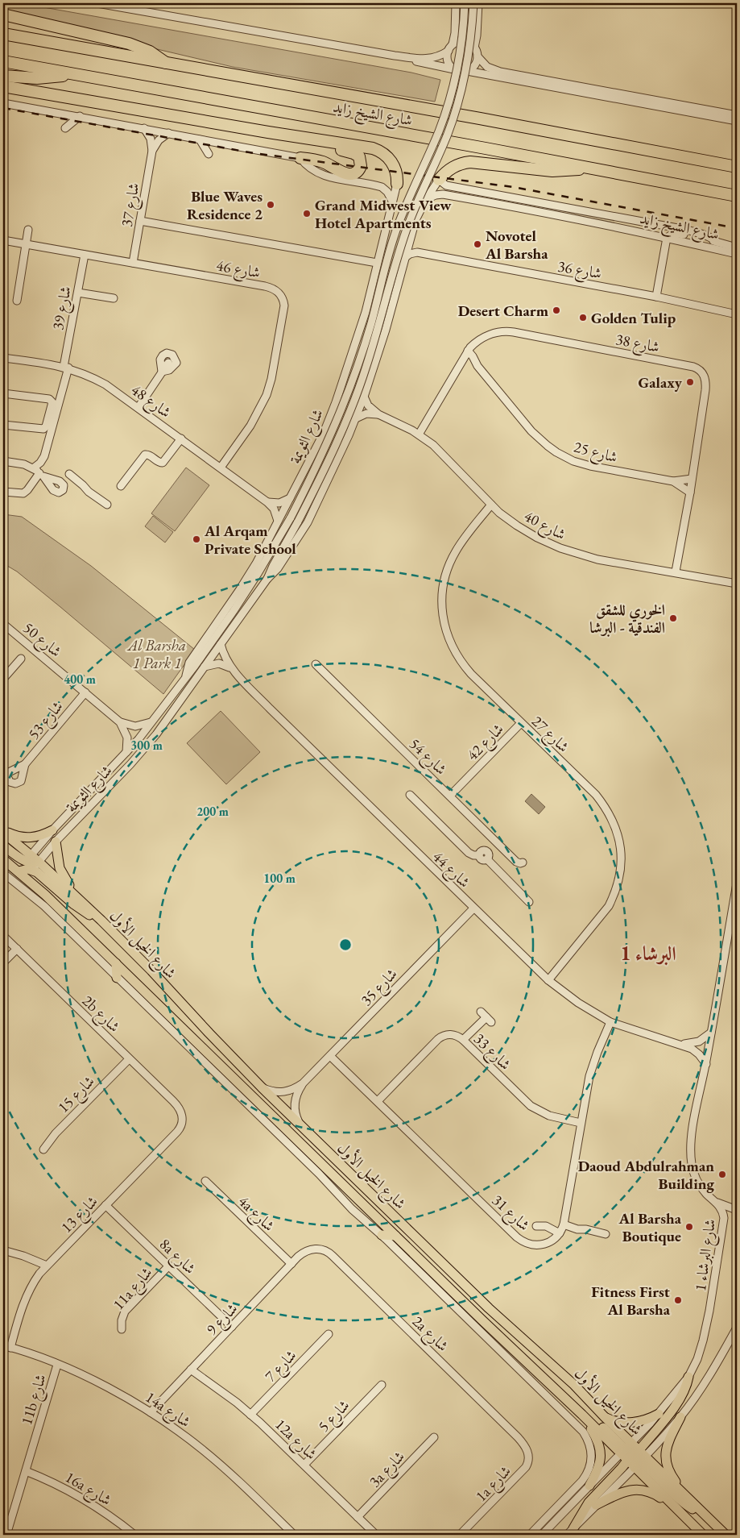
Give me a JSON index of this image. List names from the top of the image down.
{
  "streets": {
    "highway": ["شارع الشيخ زايد"],
    "main road": ["شارع الخيل الأول"],
    "street": [
      "شارع 37",
      "شارع 46",
      "شارع 36",
      "شارع 39",
      "شارع 38",
      "شارع 48",
      "شارع الثويمة",
      "شارع 25",
      "شارع 40",
      "شارع 50",
      "شارع 53",
      "شارع 27",
      "شارع 42",
      "شارع 54",
      "شارع 44",
      "شارع 35",
      "2b شارع",
      "شارع 33",
      "شارع 15",
      "شارع 31",
      "4a شارع",
      "شارع 13",
      "شارع البرشاء 1",
      "8a شارع",
      "11a شارع",
      "شارع 9",
      "2a شارع",
      "شارع 7",
      "11b شارع",
      "14a شارع",
      "شارع 5",
      "12a شارع",
      "3a شارع",
      "1a شارع",
      "16a شارع"
    ]
  },
  "crossings": [
    ["شارع الشيخ زايد", "شارع الثويمة"],
    ["شارع 37", "شارع 46"],
    ["شارع 46", "شارع 39"],
    ["شارع 46", "شارع 48"],
    ["شارع 39", "شارع 48"],
    ["شارع 38", "شارع 25"],
    ["شارع 38", "شارع 40"],
    ["شارع 48", "شارع الثويمة"],
    ["شارع الثويمة", "شارع 40"],
    ["شارع الثويمة", "شارع 50"],
    ["شارع الثويمة", "شارع 44"],
    ["شارع الثويمة", "شارع الخيل الأول"],
    ["شارع 40", "شارع 27"],
    ["شارع 50", "شارع 53"],
    ["شارع 27", "شارع 42"],
    ["شارع 27", "شارع 44"],
    ["شارع 42", "شارع 54"],
    ["شارع 44", "شارع 35"],
    ["شارع 44", "شارع البرشاء 1"],
    ["شارع الخيل الأول", "شارع 35"],
    ["شارع الخيل الأول", "شارع البرشاء 1"],
    ["شارع 35", "شارع 31"],
    ["2b شارع", "شارع 15"],
    ["2b شارع", "شارع 13"],
    ["شارع 33", "شارع 31"],
    ["4a شارع", "شارع 9"],
    ["شارع 13", "8a شارع"],
    ["شارع 13", "14a شارع"],
    ["8a شارع", "11a شارع"],
    ["8a شارع", "شارع 9"],
    ["شارع 9", "2a شارع"],
    ["شارع 9", "14a شارع"],
    ["شارع 9", "12a شارع"],
    ["2a شارع", "1a شارع"],
    ["شارع 7", "12a شارع"],
    ["11b شارع", "14a شارع"],
    ["11b شارع", "16a شارع"],
    ["شارع 5", "12a شارع"],
    ["12a شارع", "3a شارع"]
  ],
  "districts": ["البرشاء 1"],
  "parks": ["Al Barsha 1 Park 1"],
  "places": [
    "Blue Waves Residence 2",
    "Grand Midwest View Hotel Apartments",
    "Novotel Al Barsha",
    "Desert Charm",
    "Golden Tulip",
    "Galaxy",
    "Al Arqam Private School",
    "الخوري للشقق الفندقية - البرشا",
    "Daoud Abdulrahman Building",
    "Al Barsha Boutique",
    "Fitness First Al Barsha"
  ],
  "rings": [
    "400 m",
    "300 m",
    "200 m",
    "100 m"
  ]
}
